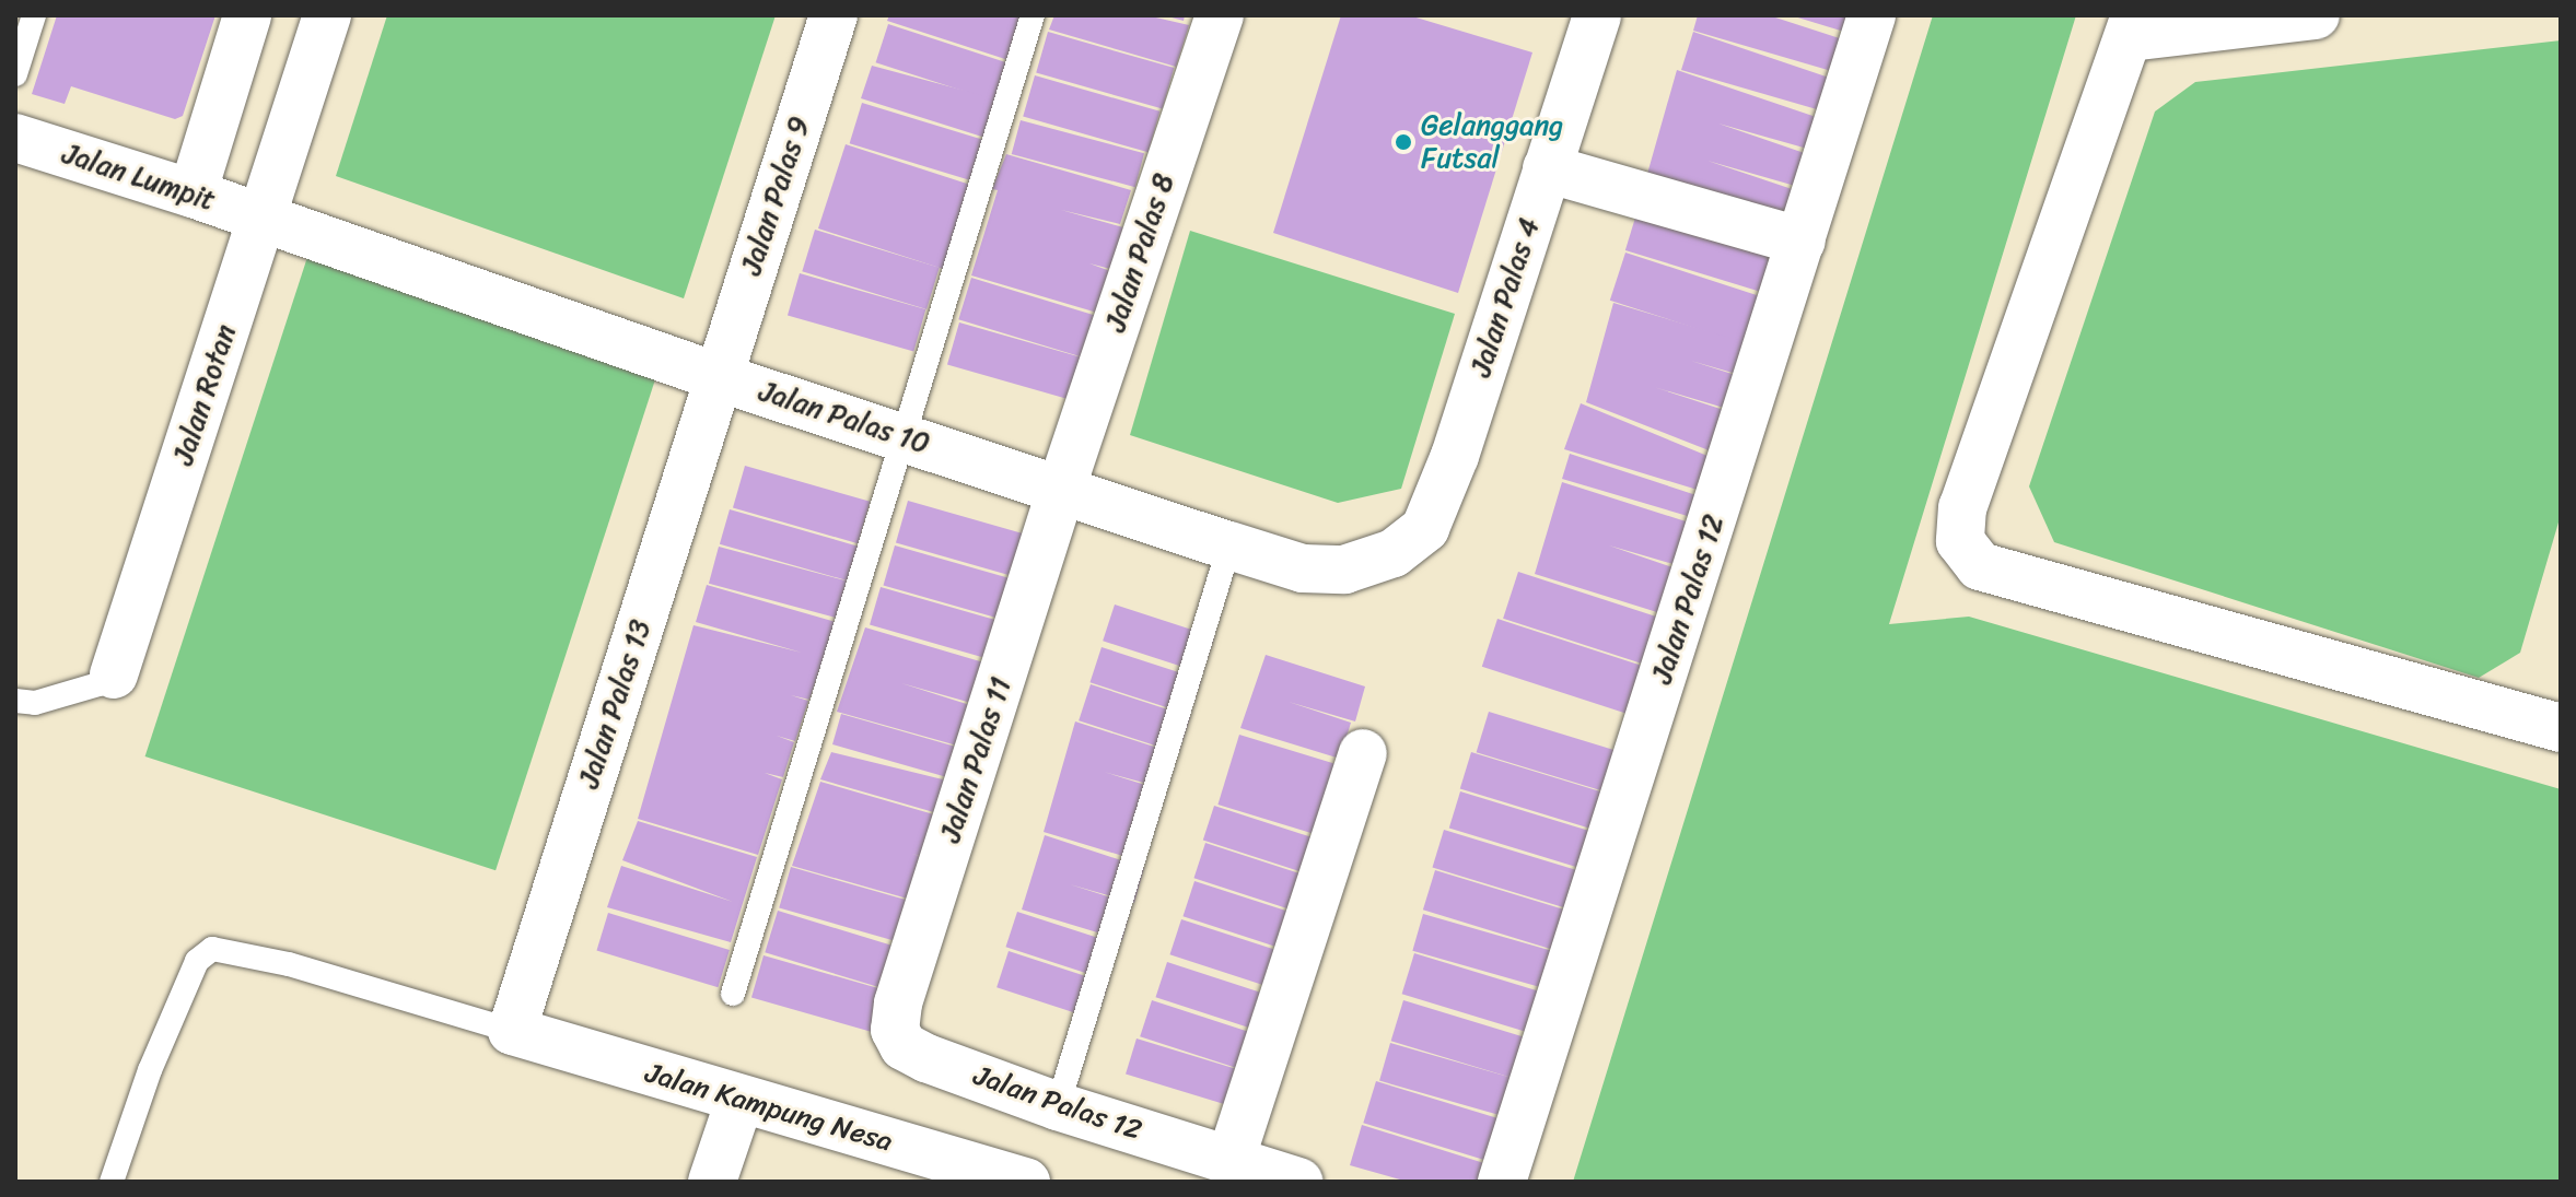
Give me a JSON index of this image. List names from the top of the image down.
{
  "streets": {
    "street": [
      "Jalan Lumpit",
      "Jalan Palas 9",
      "Jalan Palas 8",
      "Jalan Palas 4",
      "Jalan Rotan",
      "Jalan Palas 10",
      "Jalan Palas 12",
      "Jalan Palas 13",
      "Jalan Palas 11",
      "Jalan Kampung Nesa"
    ]
  },
  "crossings": [
    ["Jalan Lumpit", "Jalan Rotan"],
    ["Jalan Lumpit", "Jalan Palas 10"],
    ["Jalan Palas 9", "Jalan Palas 10"],
    ["Jalan Palas 9", "Jalan Palas 13"],
    ["Jalan Palas 8", "Jalan Palas 10"],
    ["Jalan Palas 8", "Jalan Palas 11"],
    ["Jalan Palas 4", "Jalan Palas 10"],
    ["Jalan Rotan", "Jalan Palas 10"],
    ["Jalan Palas 10", "Jalan Palas 13"],
    ["Jalan Palas 10", "Jalan Palas 11"],
    ["Jalan Palas 12", "Jalan Palas 11"],
    ["Jalan Palas 13", "Jalan Kampung Nesa"]
  ],
  "places": ["Gelanggang Futsal"]
}
